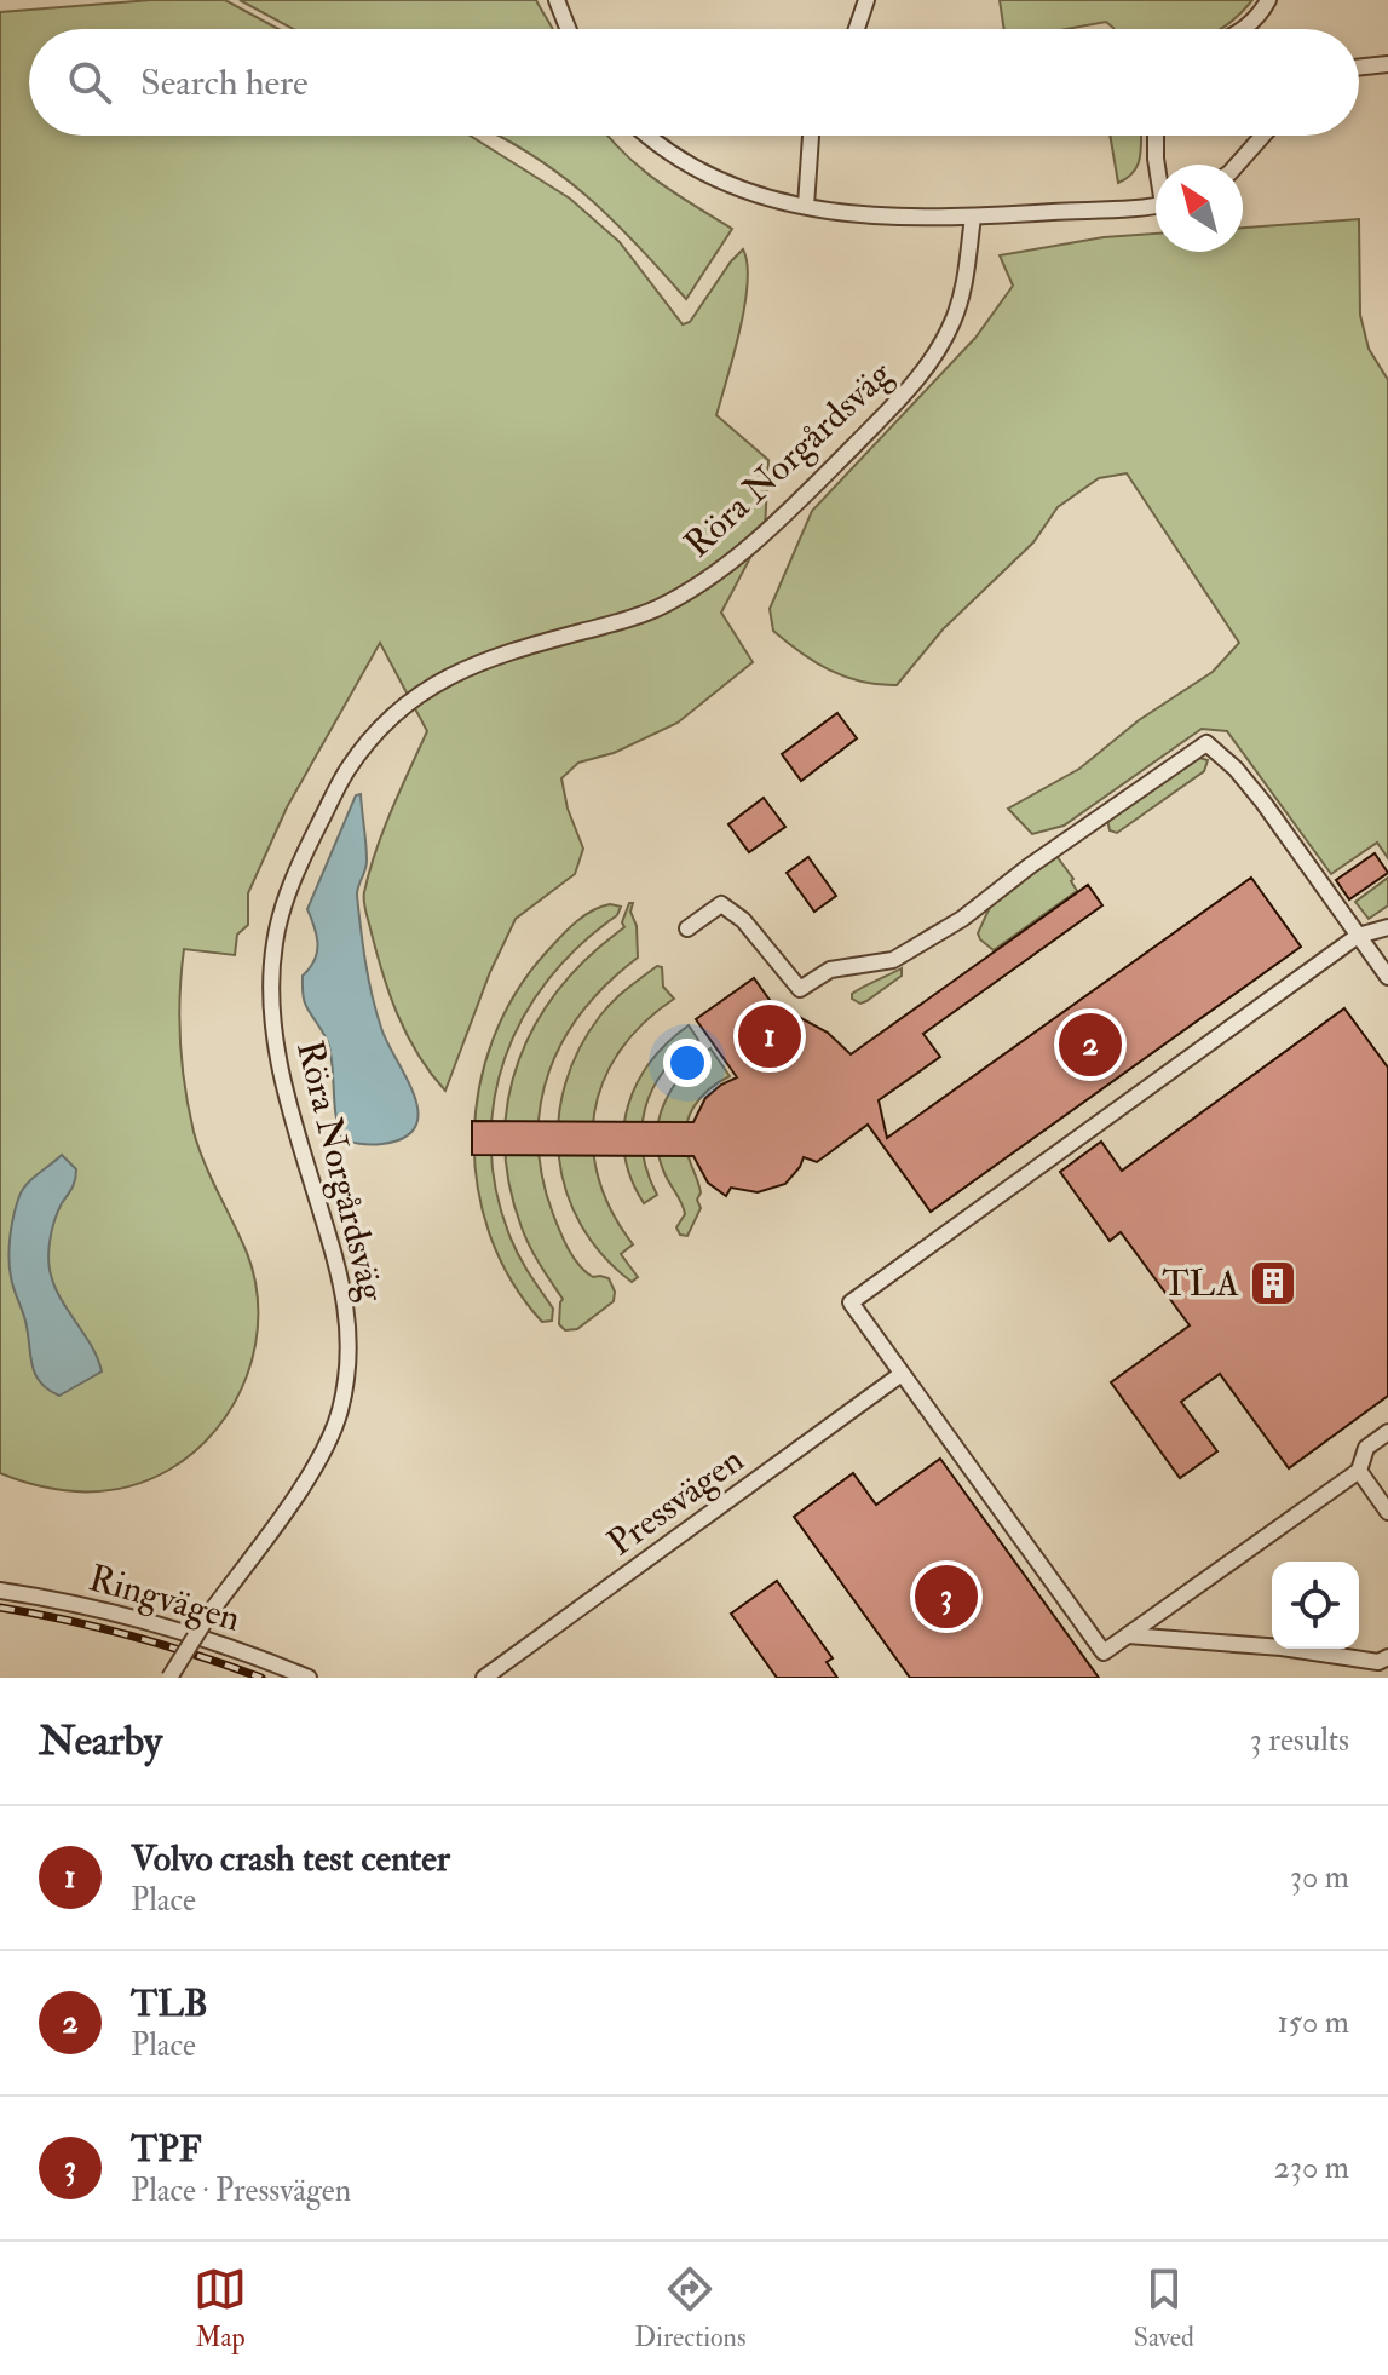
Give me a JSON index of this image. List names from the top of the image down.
{
  "streets": {
    "street": ["Röra Norgårdsväg", "Pressvägen", "Ringvägen"]
  },
  "places": {
    "building": ["TLA"]
  },
  "north": "top left",
  "page": {
    "search": "Search here",
    "pins": ["1", "2", "3"],
    "heading": ["Nearby", "3 results"],
    "list": [
      {
        "mark": "1",
        "name": "Volvo crash test center",
        "note": "Place",
        "value": "30 m"
      },
      {
        "mark": "2",
        "name": "TLB",
        "note": "Place",
        "value": "150 m"
      },
      {
        "mark": "3",
        "name": "TPF",
        "note": "Place · Pressvägen",
        "value": "230 m"
      }
    ],
    "nav": ["Map", "Directions", "Saved"]
  }
}
